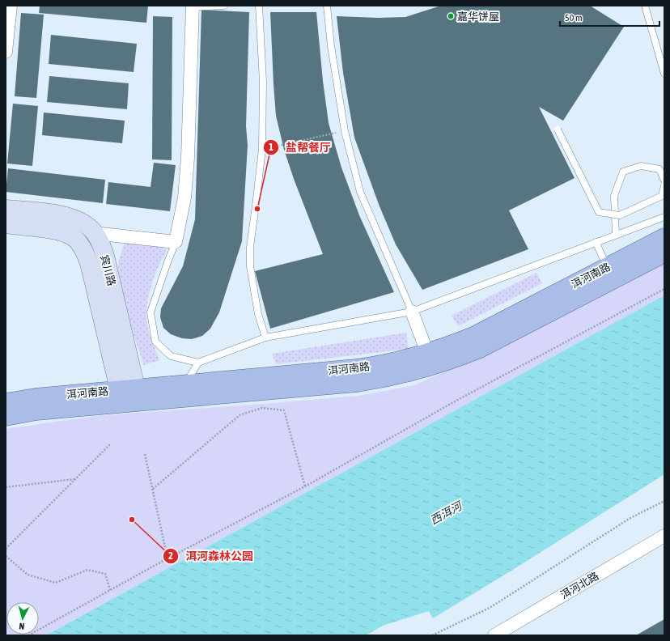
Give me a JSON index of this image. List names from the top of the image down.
{
  "streets": {
    "main road": ["宾川路", "洱河南路"],
    "street": ["洱河北路"]
  },
  "crossings": [
    ["宾川路", "洱河南路"]
  ],
  "water": ["西洱河"],
  "places": ["嘉华饼屋", "盐帮餐厅", "洱河森林公园"],
  "scale_bar": "50 m",
  "north": "bottom"
}
